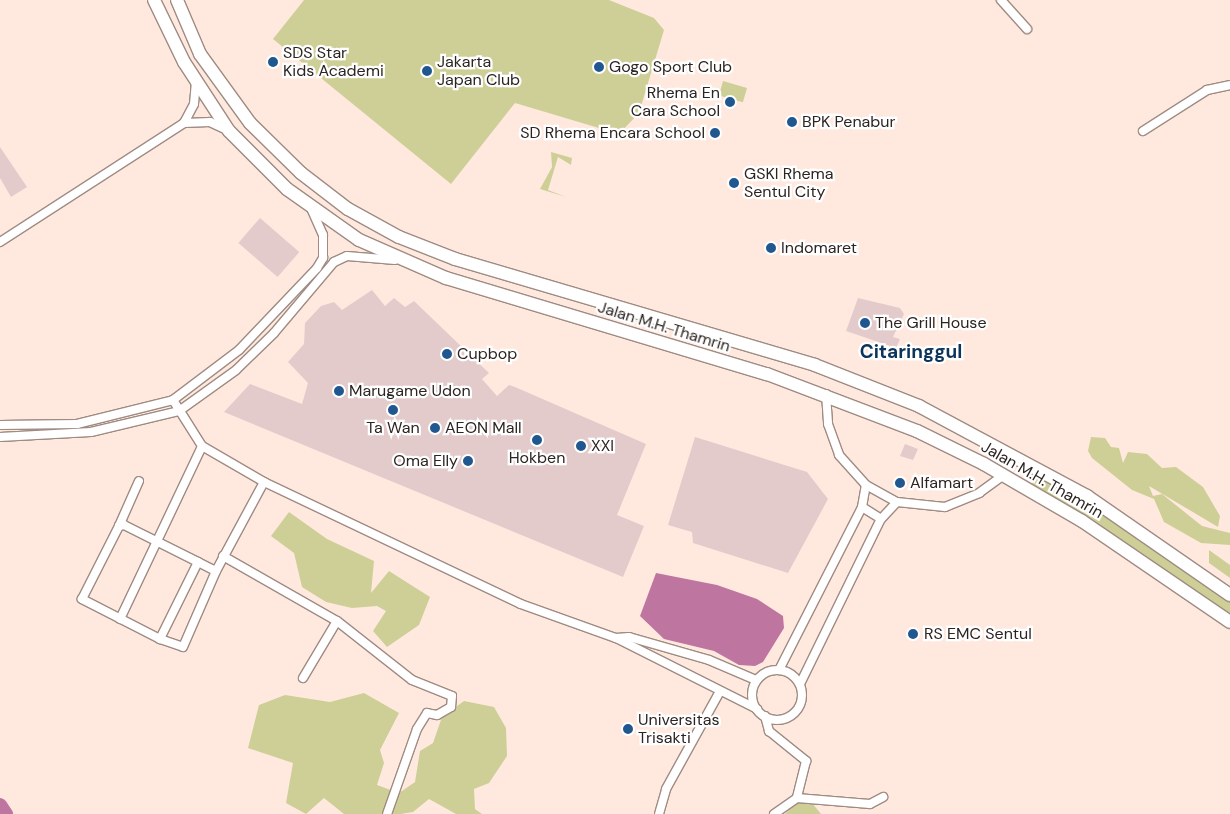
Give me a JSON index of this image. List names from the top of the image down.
{
  "streets": {
    "main road": ["Jalan M.H. Thamrin"]
  },
  "districts": ["Citaringgul"],
  "places": [
    "SDS Star Kids Academi",
    "Gogo Sport Club",
    "Jakarta Japan Club",
    "Rhema En Cara School",
    "BPK Penabur",
    "SD Rhema Encara School",
    "GSKI Rhema Sentul City",
    "Indomaret",
    "The Grill House",
    "Cupbop",
    "Marugame Udon",
    "Ta Wan",
    "AEON Mall",
    "Hokben",
    "XXI",
    "Oma Elly",
    "Alfamart",
    "RS EMC Sentul",
    "Universitas Trisakti"
  ]
}
